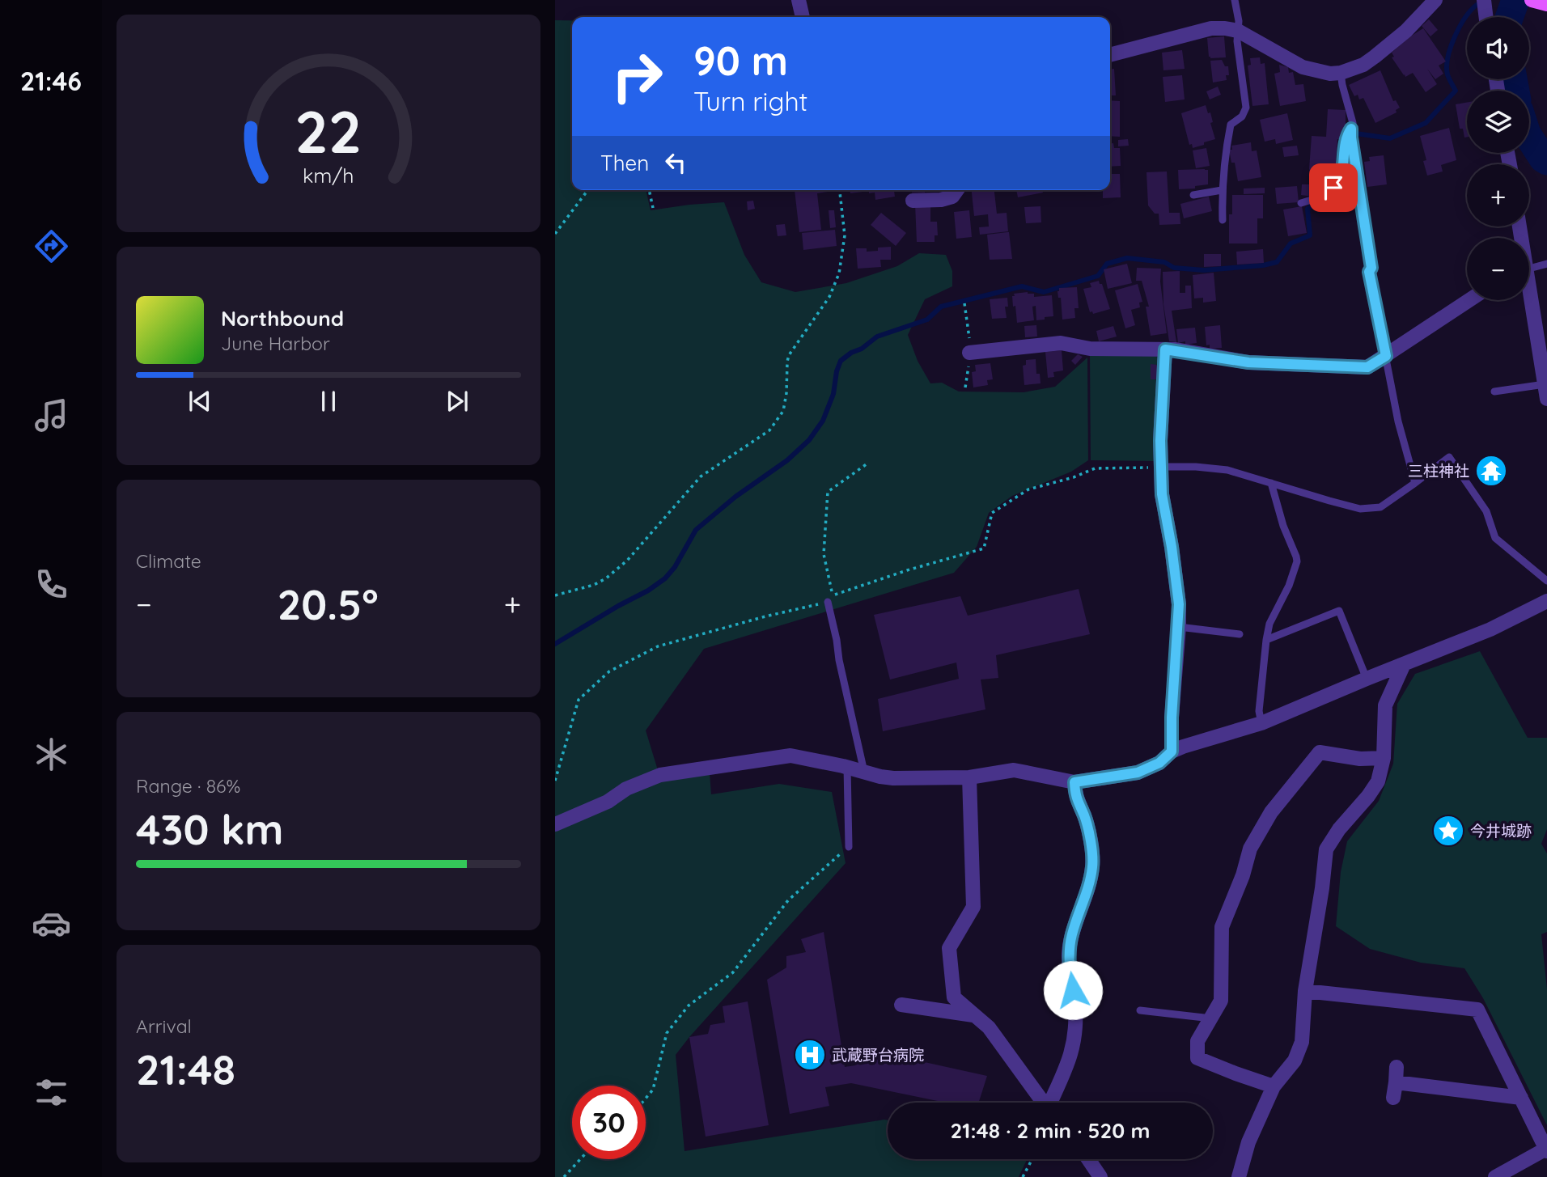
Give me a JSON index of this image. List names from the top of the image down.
{
  "places": {
    "temple": ["三柱神社"],
    "place": ["今井城跡"],
    "hospital": ["武蔵野台病院"]
  },
  "page": {
    "tabs": "21:46",
    "map_buttons": ["+", "−"],
    "turn": ["90 m", "Turn right"],
    "then": "Then",
    "song": ["Northbound", "June Harbor"],
    "tile": [
      "Climate",
      ["Range · 86%", "430 km"],
      ["Arrival", "21:48"]
    ],
    "heat": ["−", "20.5°", "+"],
    "limit": "30",
    "trip": "21:48 · 2 min · 520 m",
    "gauge": ["22", "km/h"]
  }
}
